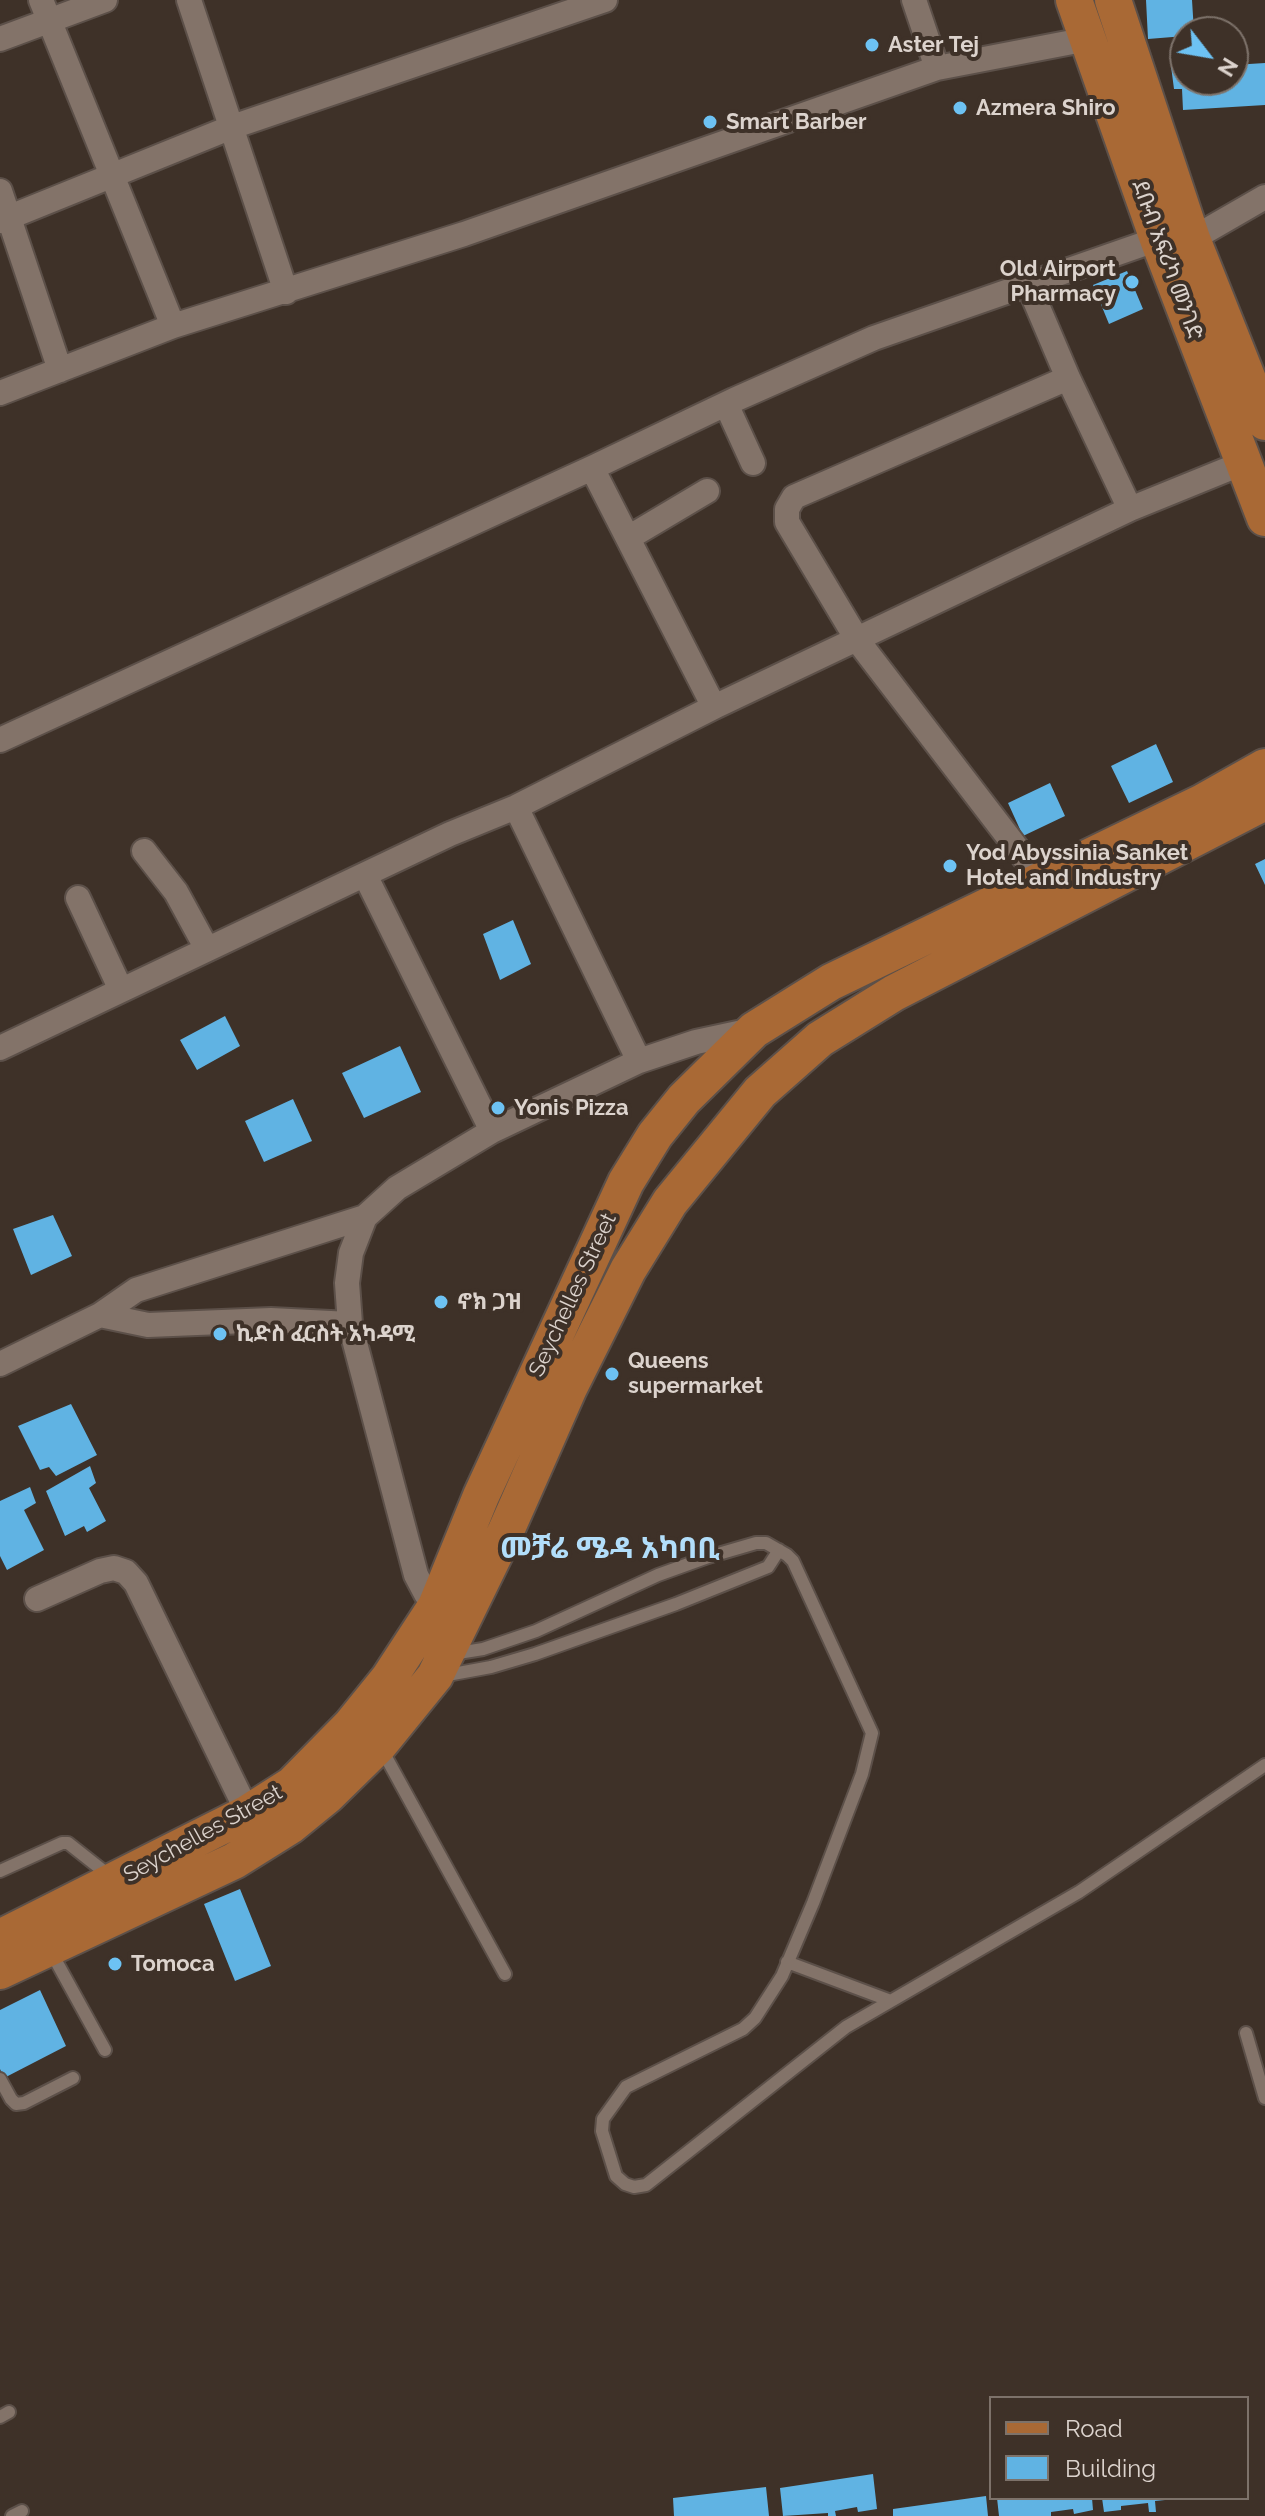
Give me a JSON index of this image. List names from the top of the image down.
{
  "streets": {
    "main road": ["ደቡብ አፍሪካ መንገድ", "Seychelles Street"]
  },
  "districts": ["መቻሬ ሜዳ አካባቢ"],
  "places": [
    "Aster Tej",
    "Azmera Shiro",
    "Smart Barber",
    "Old Airport Pharmacy",
    "Yod Abyssinia Sanket Hotel and Industry",
    "Yonis Pizza",
    "ኖክ ጋዝ",
    "ኪድስ ፈርስት አካዳሚ",
    "Queens supermarket",
    "Tomoca"
  ],
  "legend": ["Road", "Building"],
  "north": "bottom right"
}
